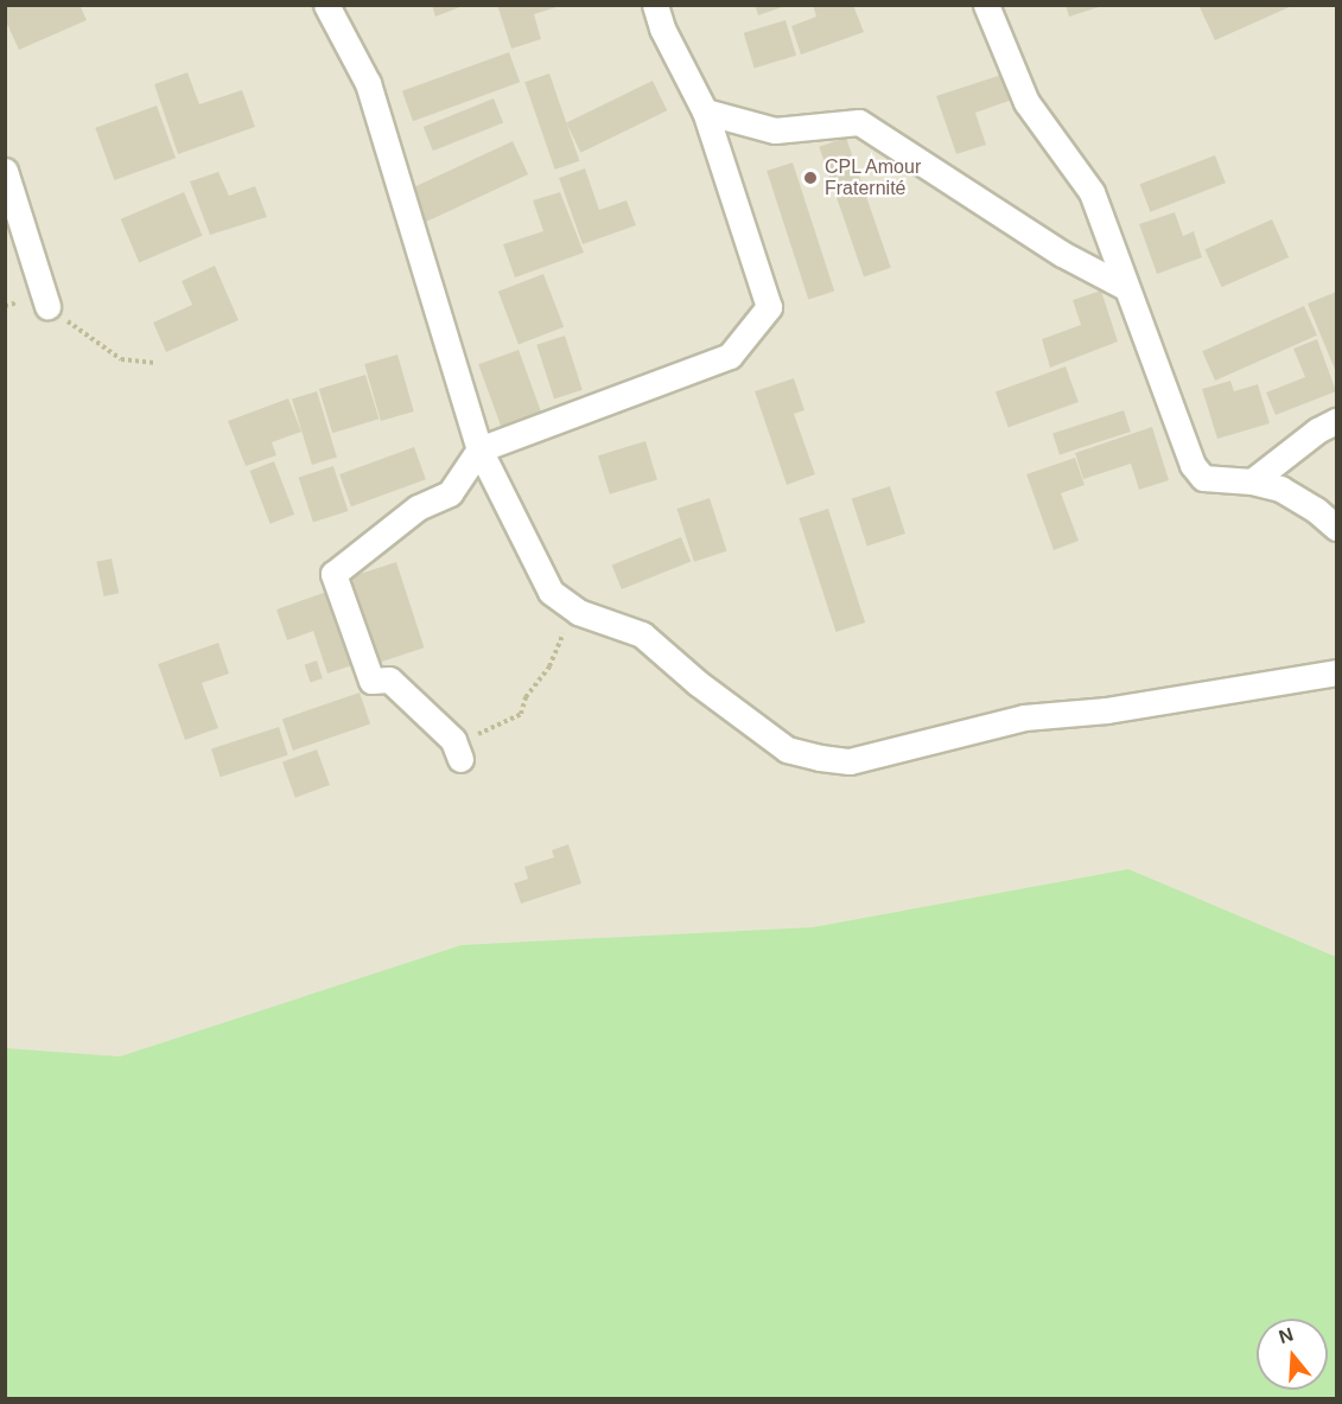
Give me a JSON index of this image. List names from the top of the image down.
{
  "places": ["CPL Amour Fraternité"],
  "north": "top"
}
